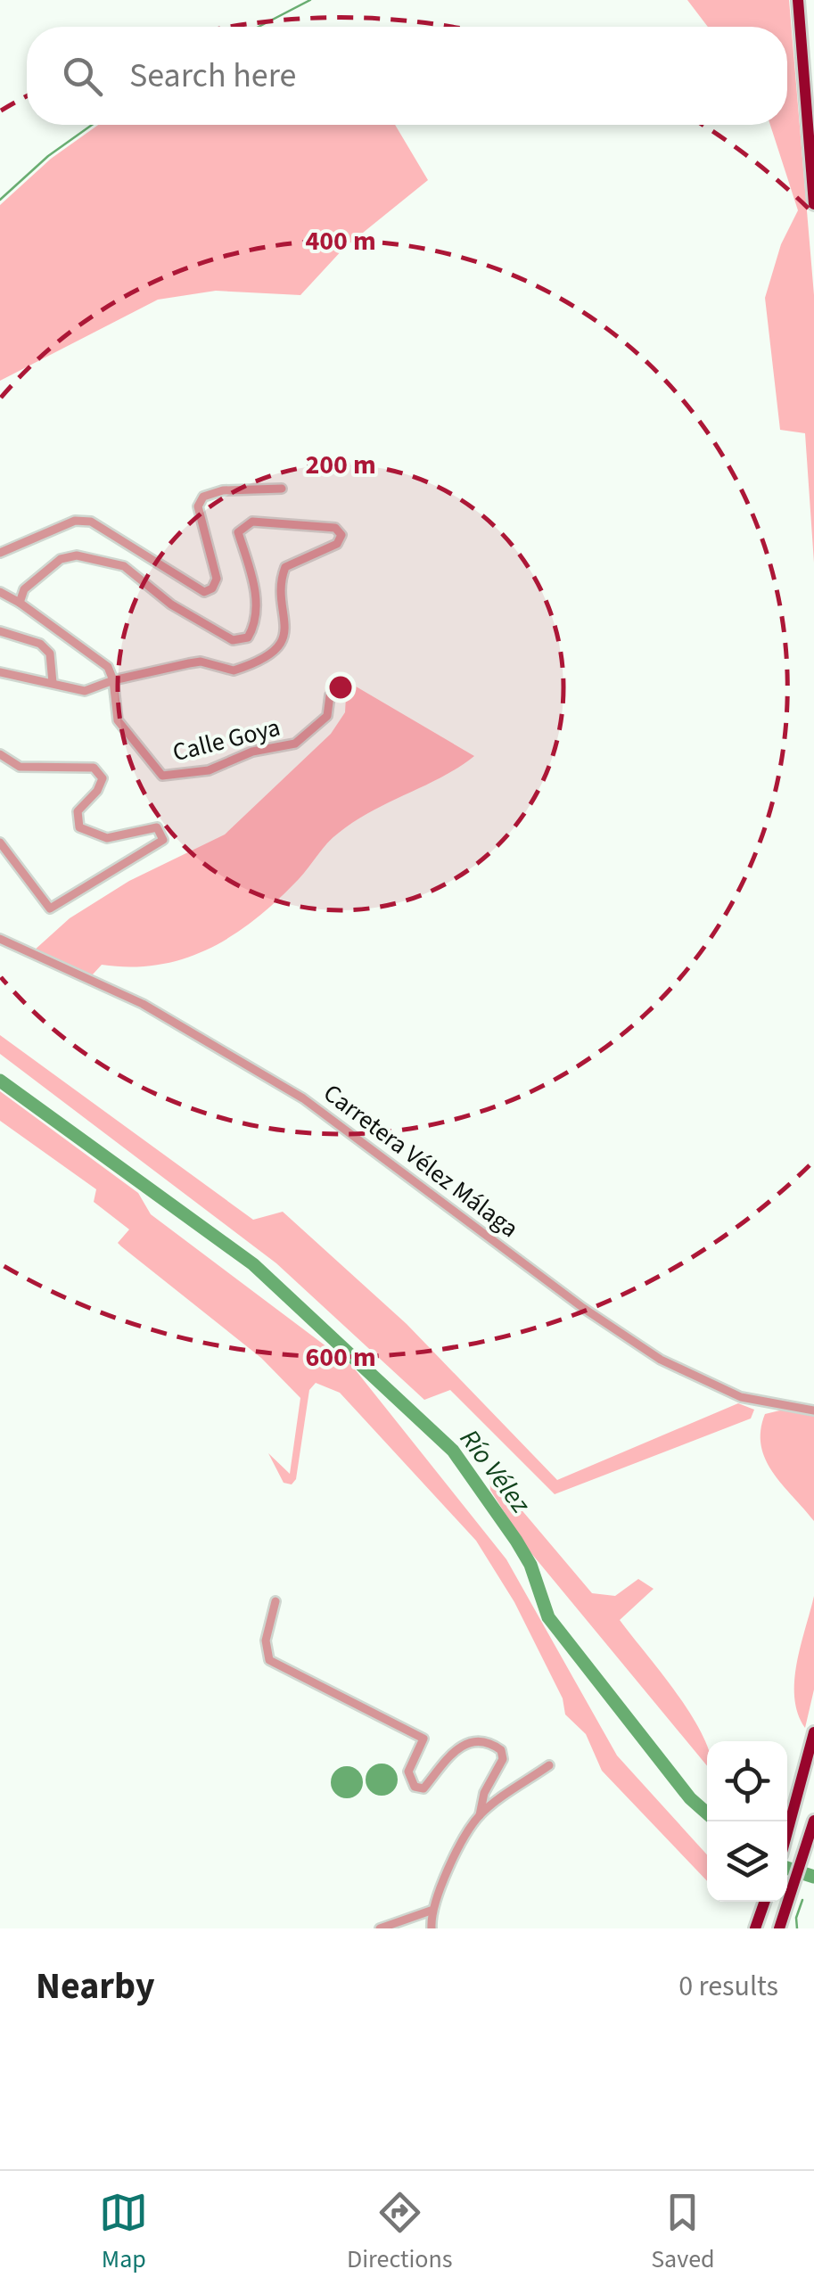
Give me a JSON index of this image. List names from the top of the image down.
{
  "streets": {
    "street": ["Calle Goya", "Carretera Vélez Málaga"]
  },
  "water": ["Río Vélez"],
  "page": {
    "search": "Search here",
    "heading": ["Nearby", "0 results"],
    "nav": ["Map", "Directions", "Saved"]
  },
  "rings": ["400 m", "200 m", "600 m"]
}
